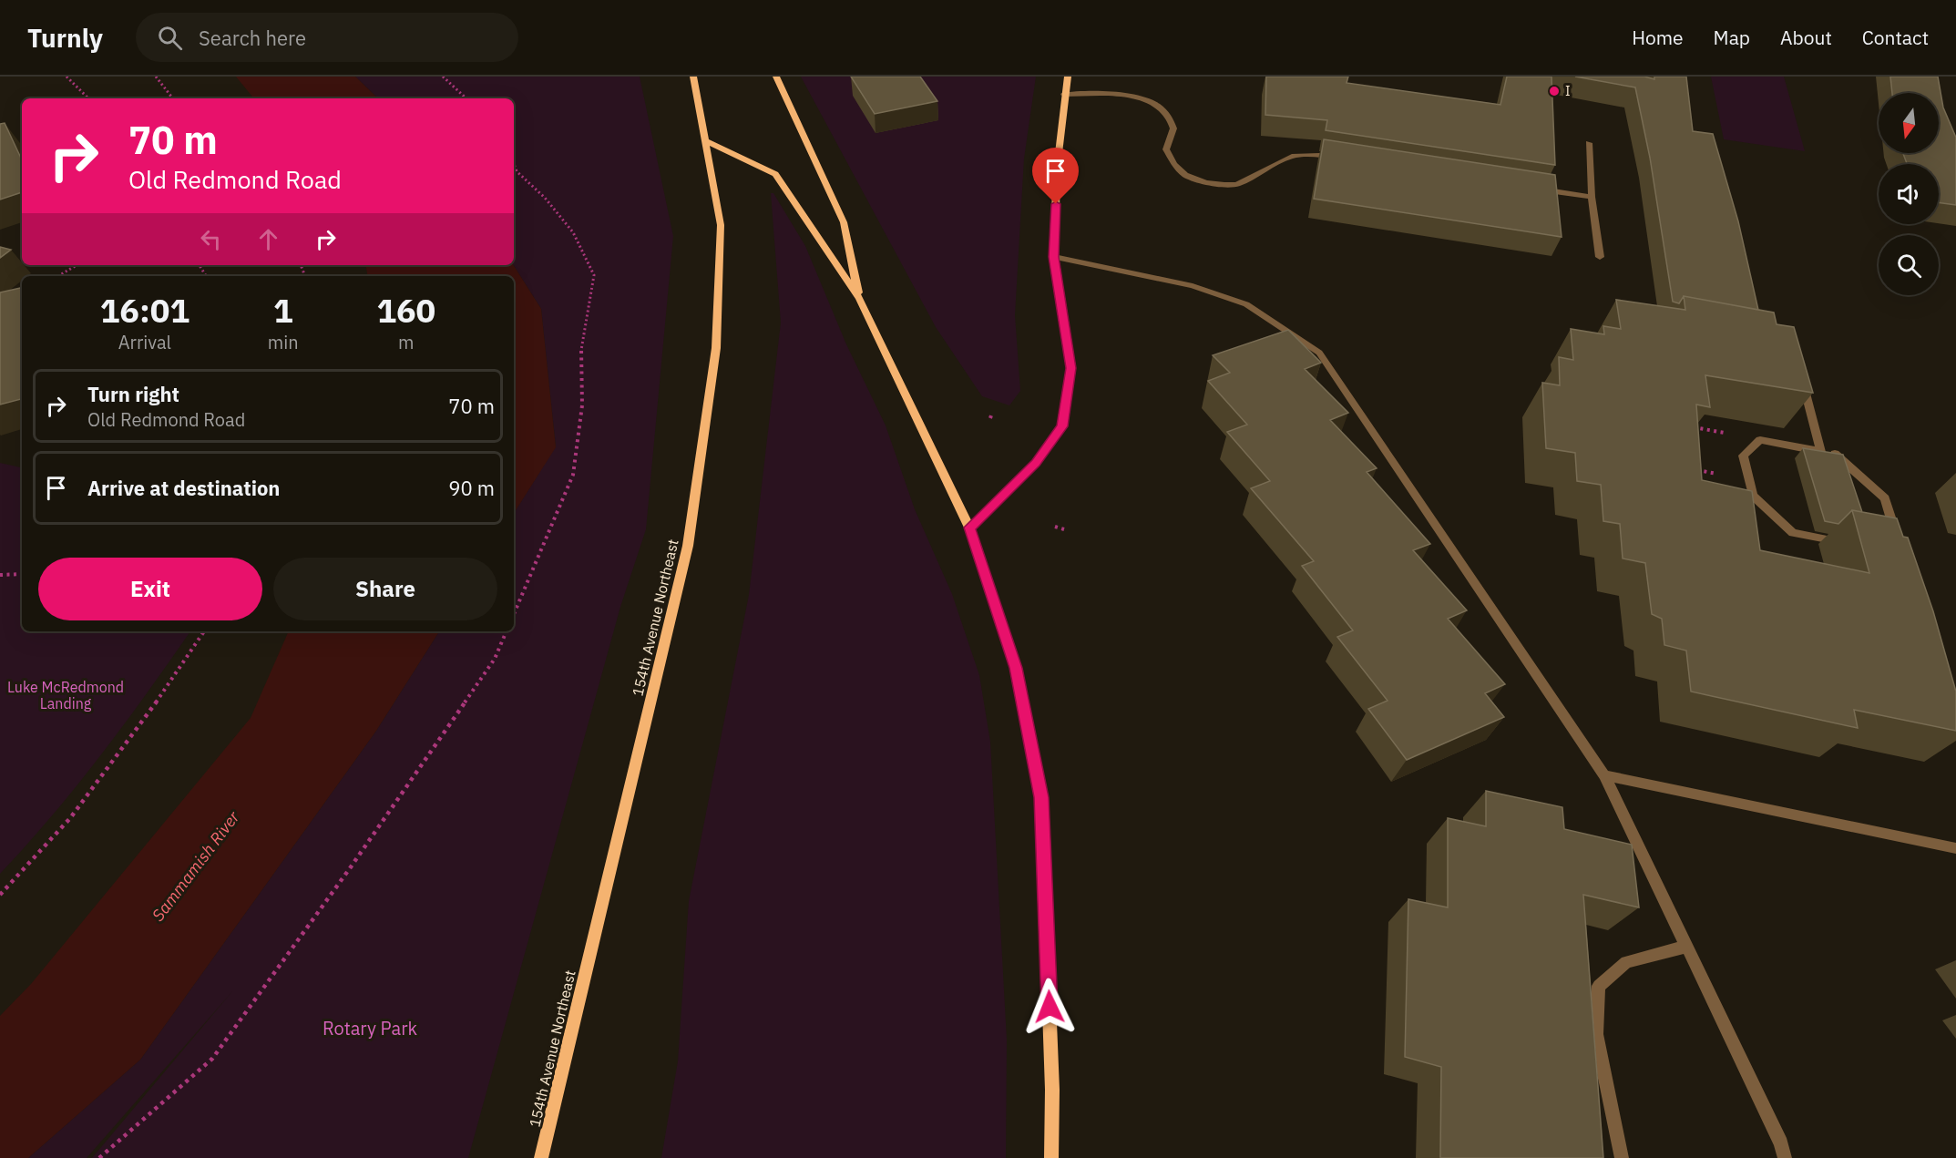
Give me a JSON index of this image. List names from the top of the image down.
{
  "streets": {
    "main road": ["154th Avenue Northeast"]
  },
  "water": ["Sammamish River"],
  "parks": ["Luke McRedmond Landing", "Rotary Park"],
  "places": ["I"],
  "north": "bottom",
  "page": {
    "header": "Turnly",
    "search": "Search here",
    "nav": [
      "Home",
      "Map",
      "About",
      "Contact"
    ],
    "turn": ["70 m", "Old Redmond Road"],
    "eta": [
      "16:01",
      "Arrival",
      "1",
      "min",
      "160",
      "m"
    ],
    "list": [
      {
        "name": "Turn right",
        "note": "Old Redmond Road",
        "value": "70 m"
      },
      {
        "name": "Arrive at destination",
        "value": "90 m"
      }
    ],
    "buttons": ["Exit", "Share"]
  }
}
